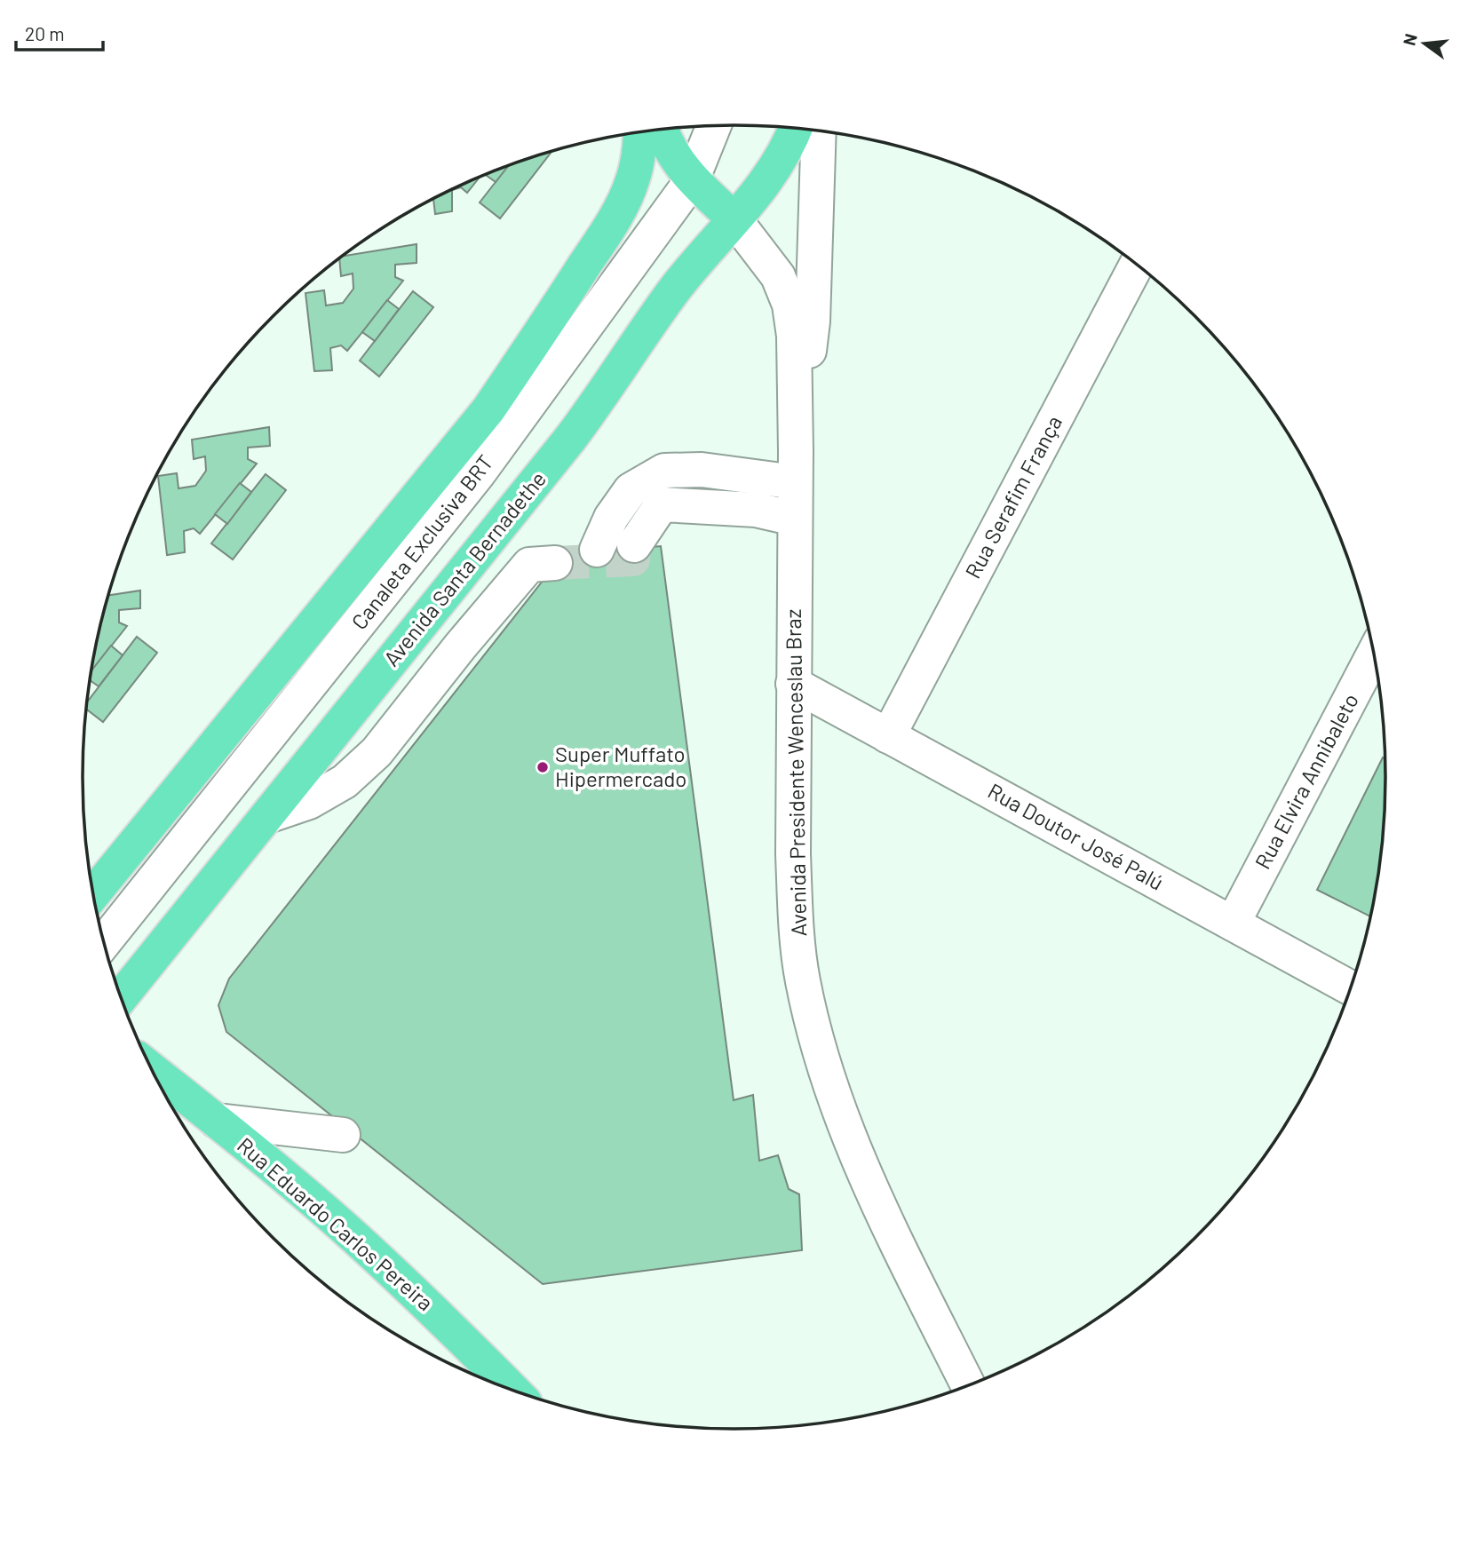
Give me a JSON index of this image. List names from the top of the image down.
{
  "streets": {
    "main road": ["Avenida Santa Bernadethe", "Avenida Presidente Wenceslau Braz", "Rua Eduardo Carlos Pereira"],
    "street": [
      "Rua Serafim França",
      "Canaleta Exclusiva BRT",
      "Rua Elvira Annibaleto",
      "Rua Doutor José Palú"
    ]
  },
  "crossings": [
    ["Rua Serafim França", "Rua Doutor José Palú"],
    ["Canaleta Exclusiva BRT", "Avenida Presidente Wenceslau Braz"],
    ["Avenida Santa Bernadethe", "Avenida Presidente Wenceslau Braz"],
    ["Avenida Presidente Wenceslau Braz", "Rua Doutor José Palú"],
    ["Rua Elvira Annibaleto", "Rua Doutor José Palú"]
  ],
  "places": ["Super Muffato Hipermercado"],
  "scale_bar": "20 m",
  "north": "left"
}
